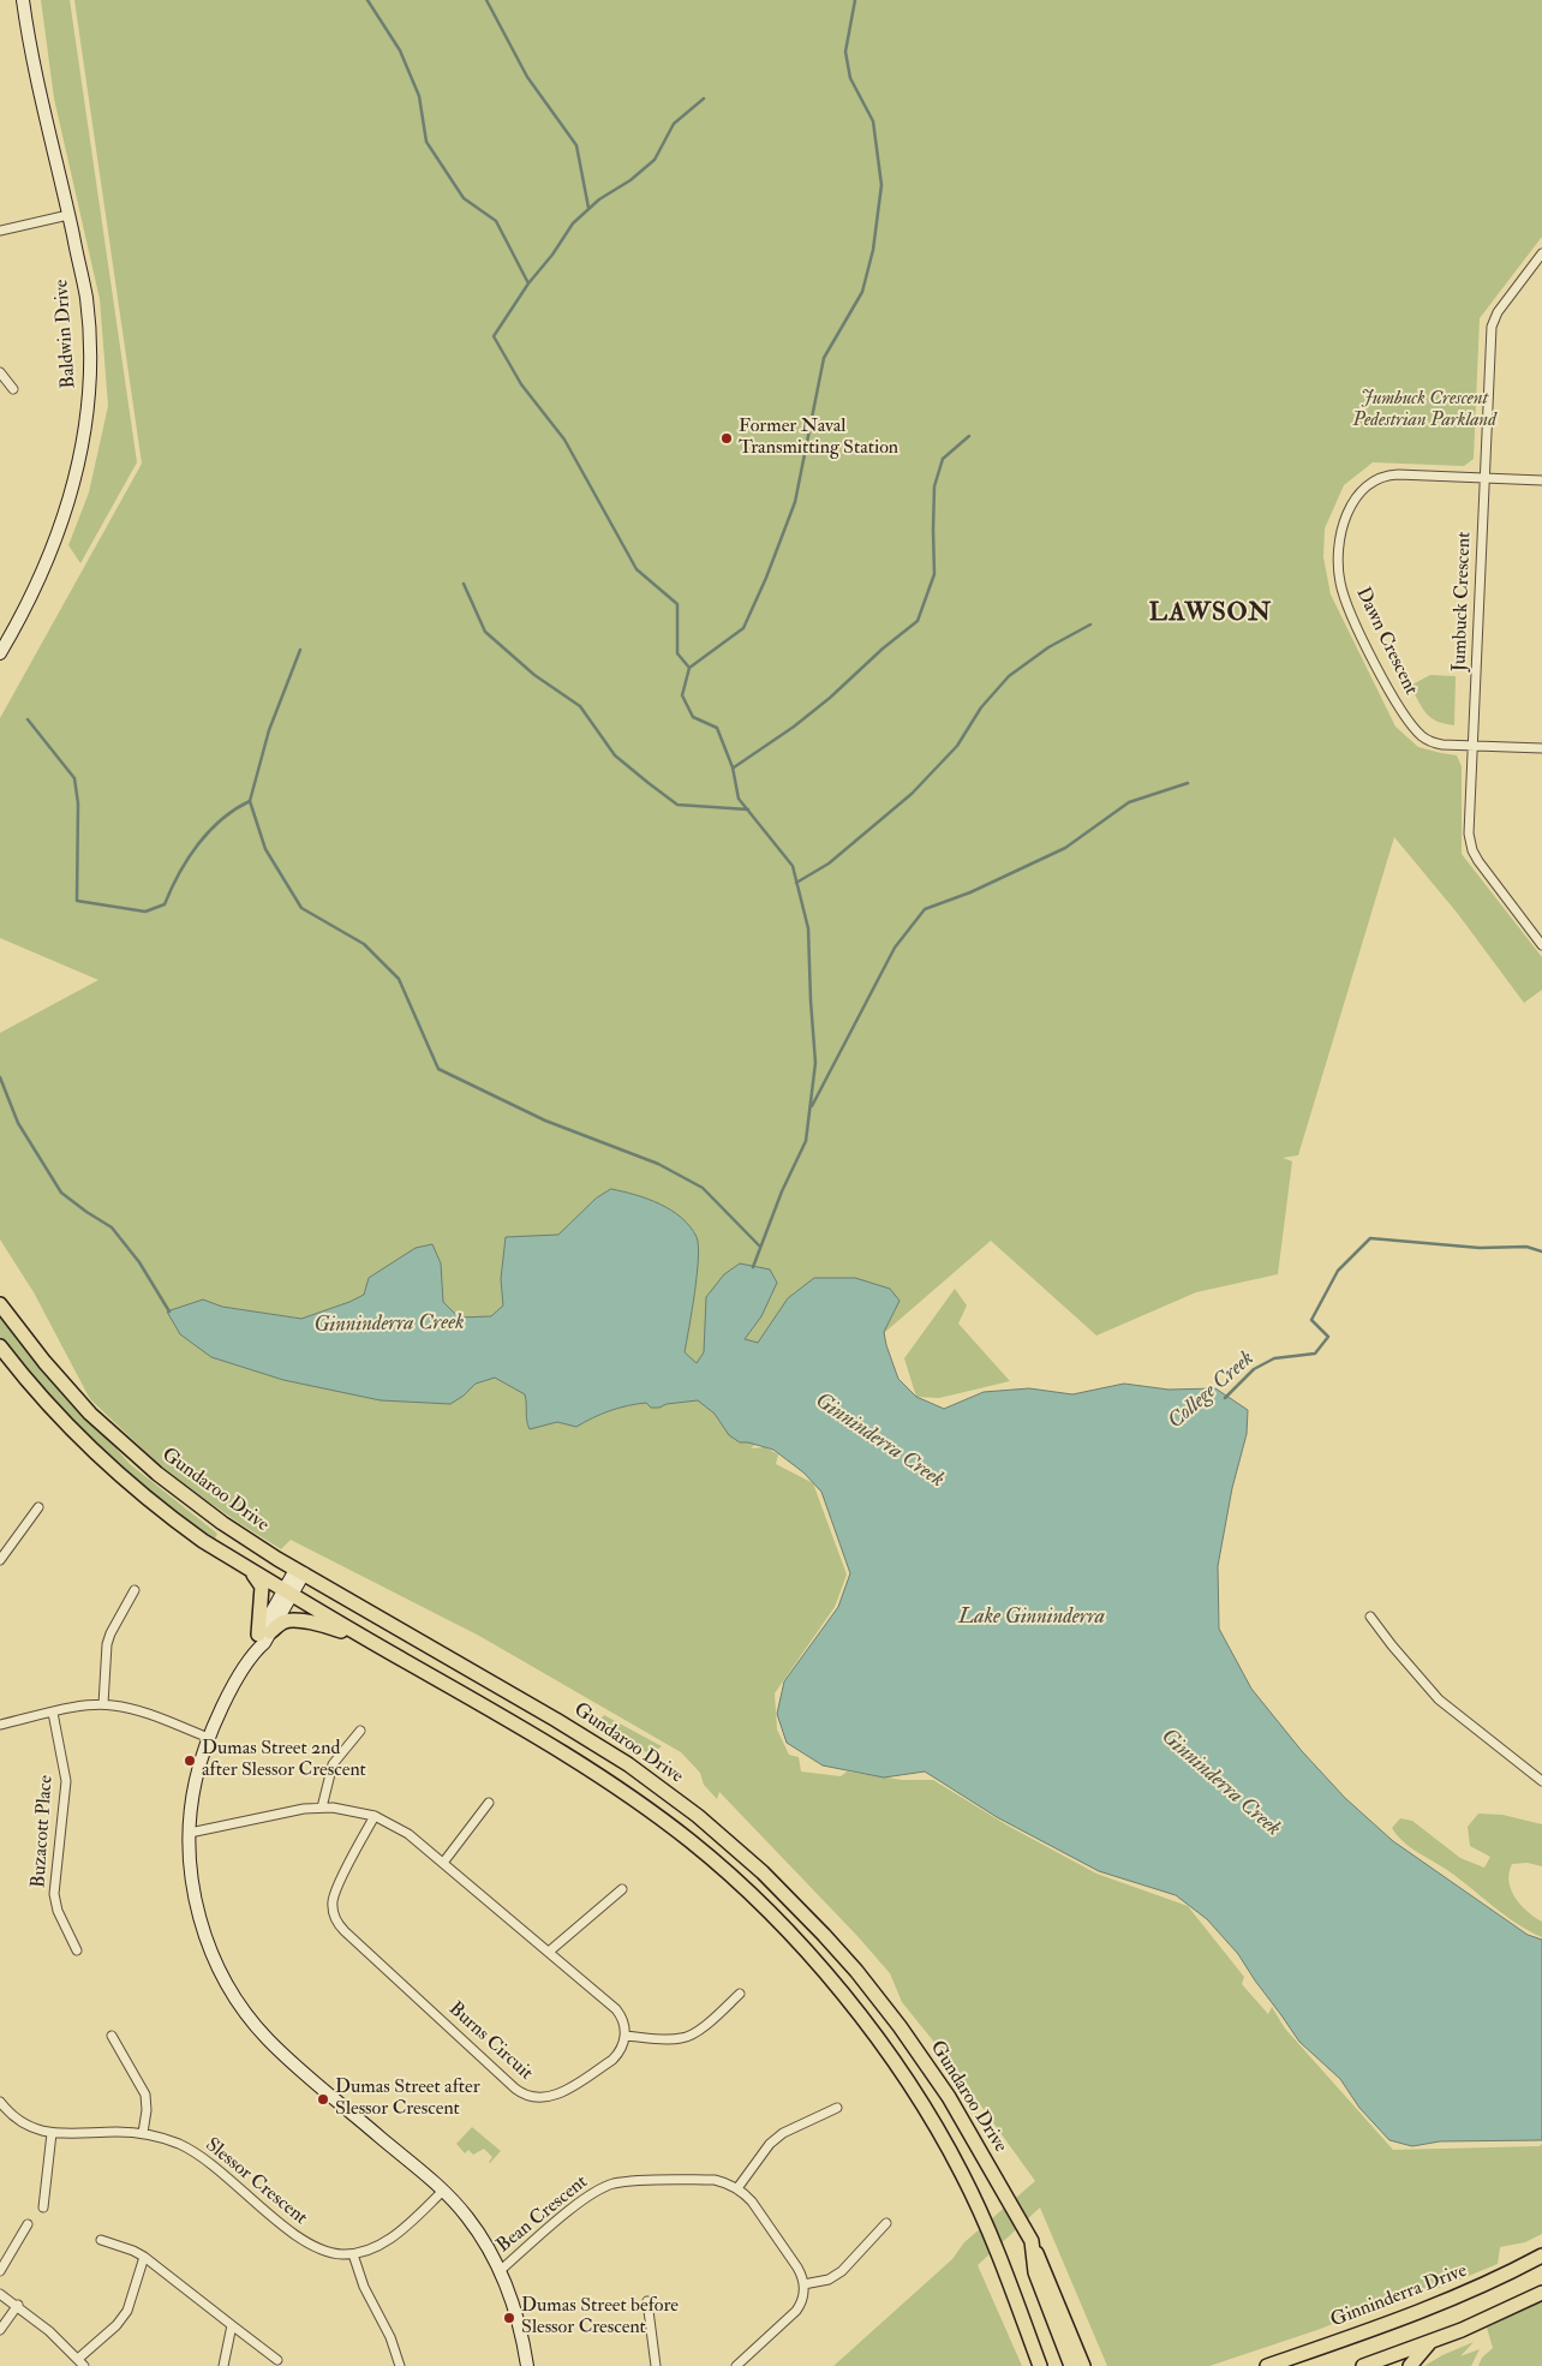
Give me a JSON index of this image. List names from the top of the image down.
{
  "streets": {
    "main road": ["Gundaroo Drive", "Ginninderra Drive"],
    "street": [
      "Baldwin Drive",
      "Jumbuck Crescent",
      "Dawn Crescent",
      "Buzacott Place",
      "Burns Circuit",
      "Slessor Crescent",
      "Bean Crescent"
    ]
  },
  "crossings": [
    ["Jumbuck Crescent", "Dawn Crescent"]
  ],
  "districts": ["LAWSON"],
  "water": ["Ginninderra Creek", "College Creek", "Lake Ginninderra"],
  "parks": ["Jumbuck Crescent Pedestrian Parkland"],
  "places": [
    "Former Naval Transmitting Station",
    "Dumas Street 2nd after Slessor Crescent",
    "Dumas Street after Slessor Crescent",
    "Dumas Street before Slessor Crescent"
  ]
}
